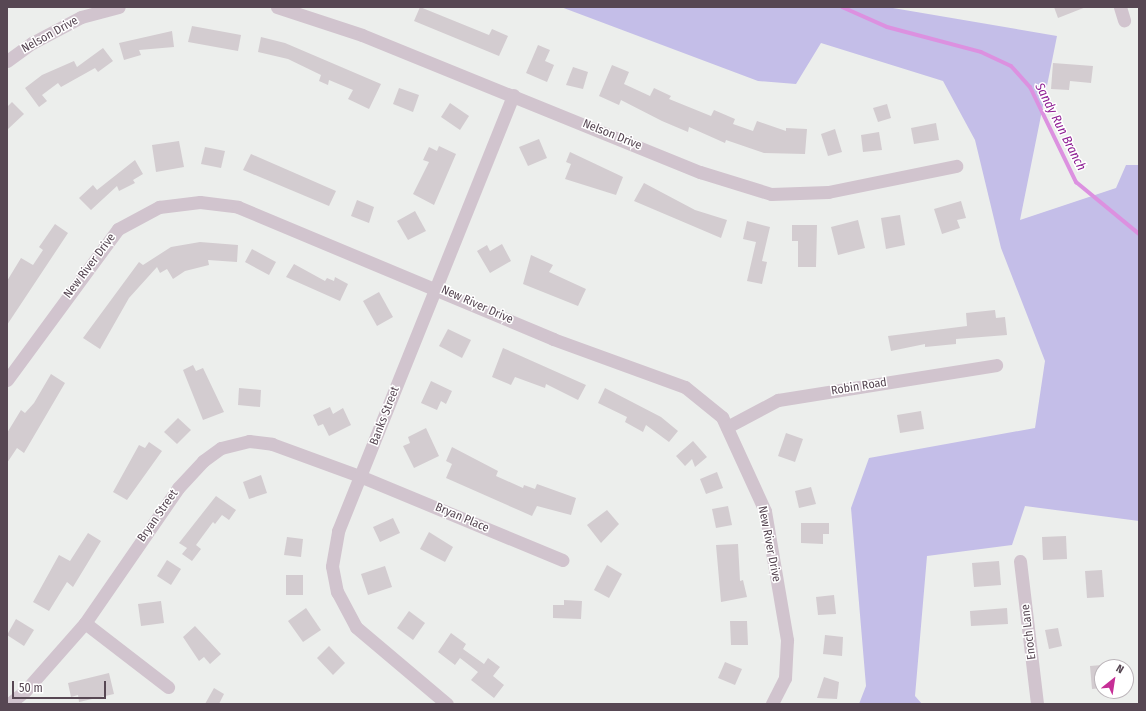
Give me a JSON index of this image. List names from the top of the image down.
{
  "streets": {
    "street": [
      "Nelson Drive",
      "New River Drive",
      "Robin Road",
      "Banks Street",
      "Bryan Street",
      "Bryan Place",
      "Enoch Lane"
    ]
  },
  "crossings": [
    ["Nelson Drive", "Banks Street"],
    ["New River Drive", "Robin Road"],
    ["New River Drive", "Banks Street"],
    ["Banks Street", "Bryan Street"],
    ["Banks Street", "Bryan Place"],
    ["Bryan Street", "Bryan Place"]
  ],
  "water": ["Sandy Run Branch"],
  "scale_bar": "50 m",
  "north": "top right"
}
